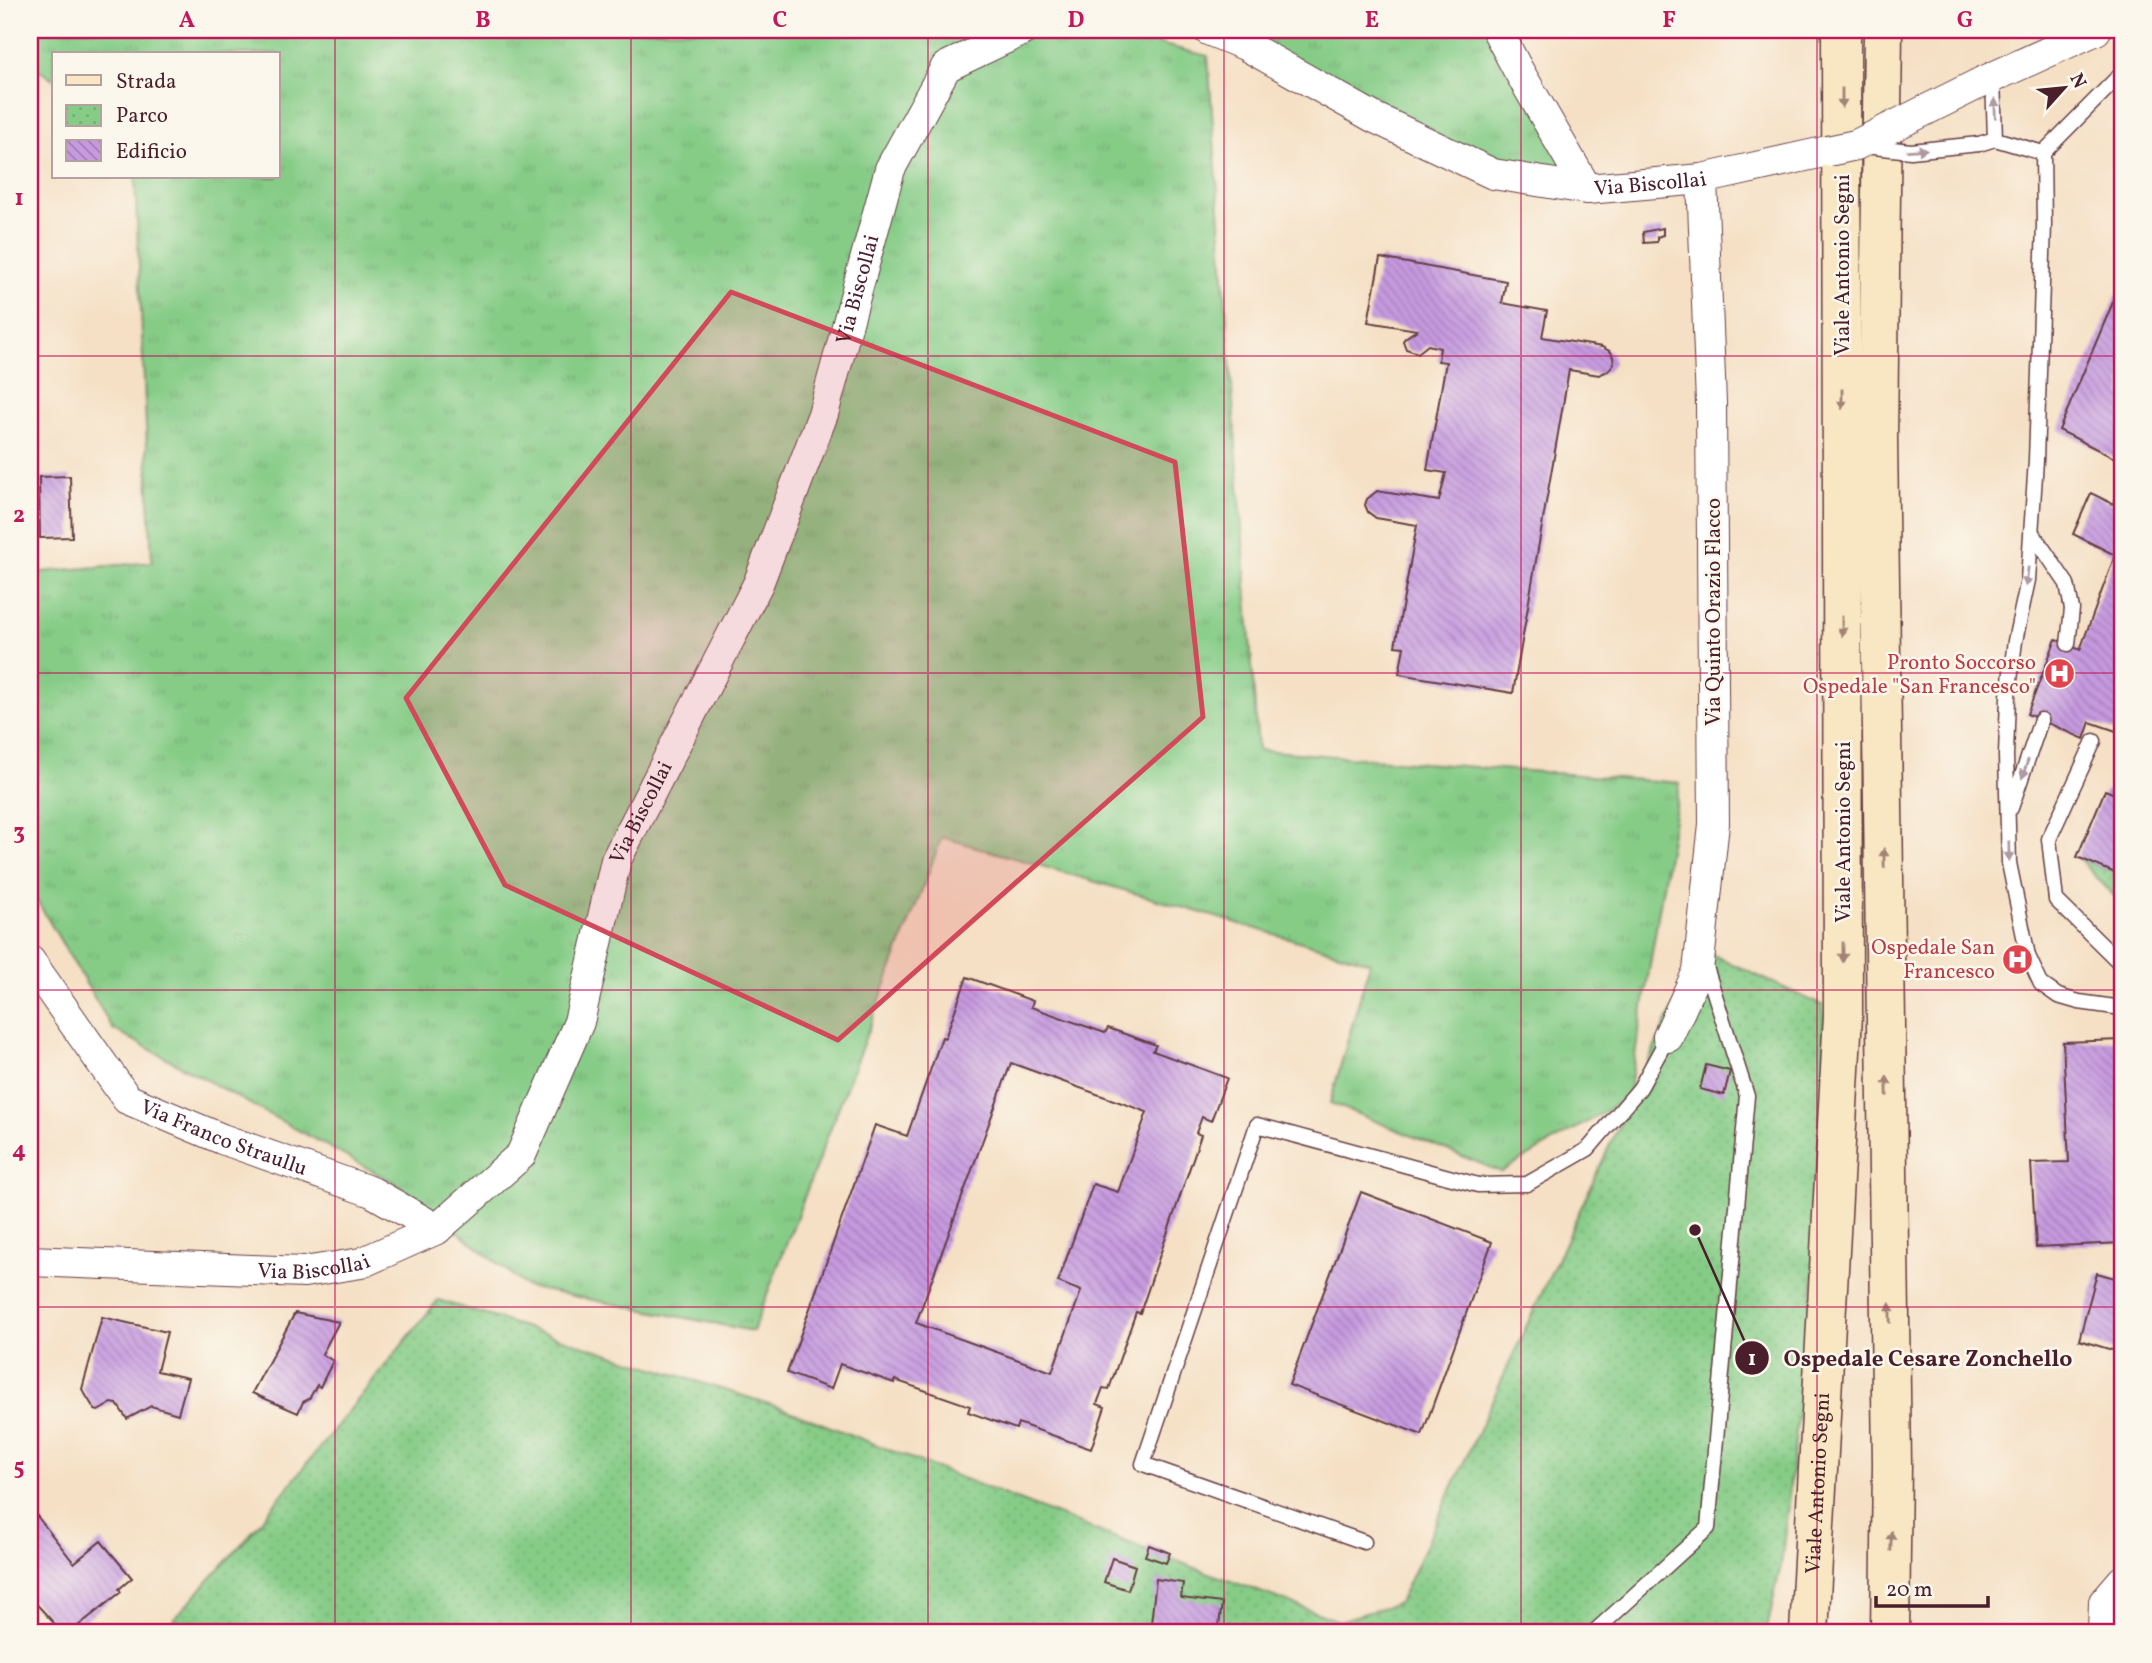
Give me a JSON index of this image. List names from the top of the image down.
{
  "streets": {
    "main road": ["Viale Antonio Segni"],
    "street": ["Via Biscollai", "Via Quinto Orazio Flacco", "Via Franco Straullu"]
  },
  "crossings": [
    ["Via Biscollai", "Via Quinto Orazio Flacco"],
    ["Via Biscollai", "Via Franco Straullu"]
  ],
  "places": {
    "hospital": ["Pronto Soccorso Ospedale \"San Francesco\"", "Ospedale San Francesco"],
    "other": ["Ospedale Cesare Zonchello"]
  },
  "legend": ["Strada", "Parco", "Edificio"],
  "scale_bar": "20 m",
  "north": "top right",
  "grid": {
    "columns": [
      "A",
      "B",
      "C",
      "D",
      "E",
      "F",
      "G"
    ],
    "rows": [
      "1",
      "2",
      "3",
      "4",
      "5"
    ]
  }
}
